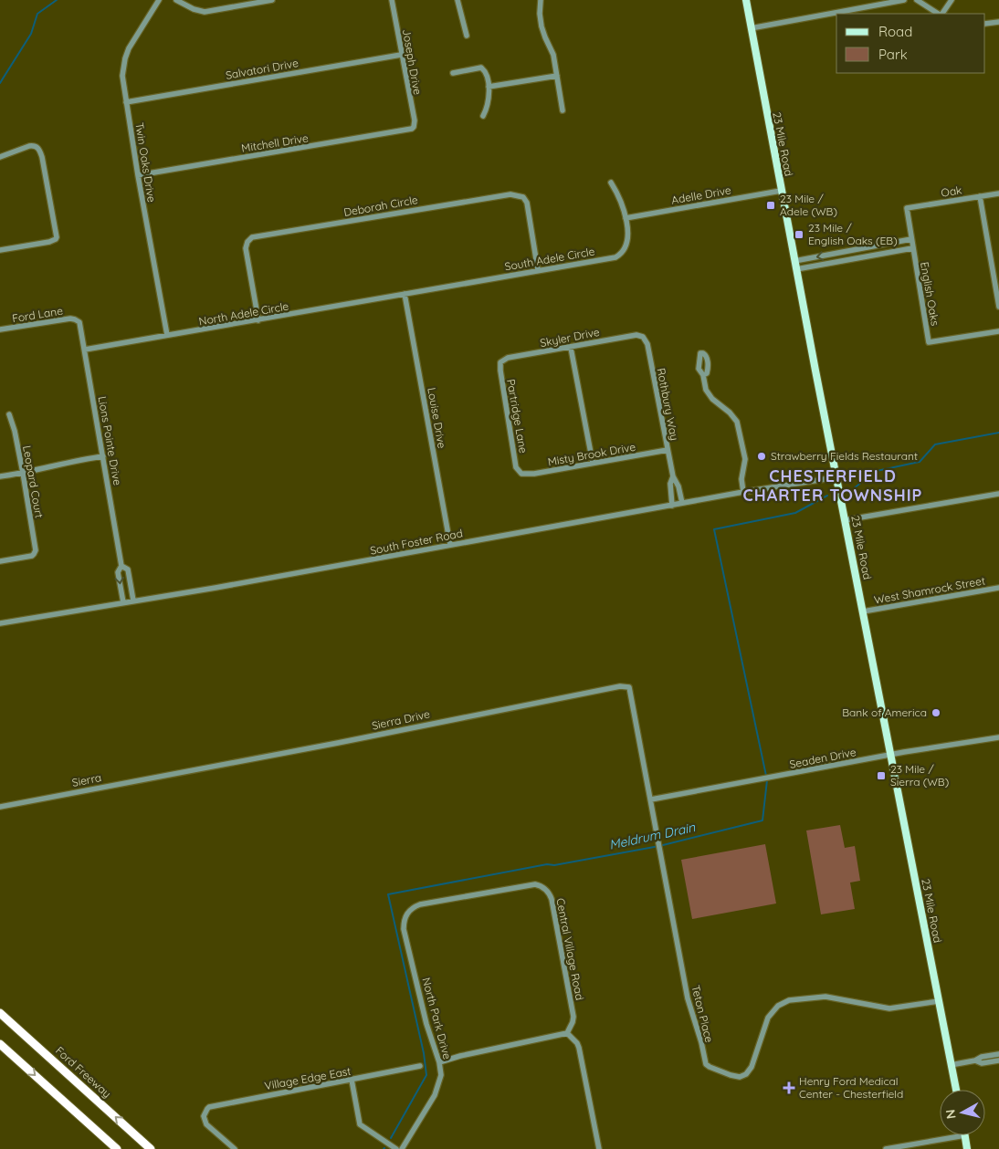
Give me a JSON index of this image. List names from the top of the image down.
{
  "streets": {
    "highway": ["Ford Freeway"],
    "main road": ["23 Mile Road"],
    "street": [
      "Joseph Drive",
      "Salvatori Drive",
      "Mitchell Drive",
      "Twin Oaks Drive",
      "Oak",
      "Adelle Drive",
      "Deborah Circle",
      "South Adele Circle",
      "English Oaks",
      "North Adele Circle",
      "Ford Lane",
      "Skyler Drive",
      "Rothbury Way",
      "Partridge Lane",
      "Louise Drive",
      "Lions Pointe Drive",
      "Misty Brook Drive",
      "Leopard Court",
      "South Foster Road",
      "West Shamrock Street",
      "Sierra Drive",
      "Seaden Drive",
      "Sierra",
      "Central Village Road",
      "Teton Place",
      "North Park Drive",
      "Village Edge East"
    ]
  },
  "crossings": [
    ["Joseph Drive", "Salvatori Drive"],
    ["Joseph Drive", "Mitchell Drive"],
    ["Salvatori Drive", "Twin Oaks Drive"],
    ["Mitchell Drive", "Twin Oaks Drive"],
    ["23 Mile Road", "Adelle Drive"],
    ["23 Mile Road", "English Oaks"],
    ["23 Mile Road", "South Foster Road"],
    ["23 Mile Road", "West Shamrock Street"],
    ["23 Mile Road", "Seaden Drive"],
    ["23 Mile Road", "Teton Place"],
    ["Twin Oaks Drive", "North Adele Circle"],
    ["Oak", "English Oaks"],
    ["Adelle Drive", "South Adele Circle"],
    ["Deborah Circle", "South Adele Circle"],
    ["Deborah Circle", "North Adele Circle"],
    ["South Adele Circle", "North Adele Circle"],
    ["South Adele Circle", "Louise Drive"],
    ["North Adele Circle", "Louise Drive"],
    ["North Adele Circle", "Lions Pointe Drive"],
    ["Ford Lane", "Lions Pointe Drive"],
    ["Skyler Drive", "Rothbury Way"],
    ["Skyler Drive", "Partridge Lane"],
    ["Rothbury Way", "Misty Brook Drive"],
    ["Rothbury Way", "South Foster Road"],
    ["Partridge Lane", "Misty Brook Drive"],
    ["Louise Drive", "South Foster Road"],
    ["Sierra Drive", "Sierra"],
    ["Sierra Drive", "Teton Place"],
    ["Seaden Drive", "Teton Place"],
    ["Central Village Road", "North Park Drive"]
  ],
  "districts": ["CHESTERFIELD CHARTER TOWNSHIP"],
  "water": ["Meldrum Drain"],
  "places": {
    "transit": ["23 Mile / Adele (WB)", "23 Mile / English Oaks (EB)", "23 Mile / Sierra (WB)"],
    "other": ["Strawberry Fields Restaurant", "Bank of America"],
    "health": ["Henry Ford Medical Center - Chesterfield"]
  },
  "legend": ["Road", "Park"],
  "north": "left"
}
